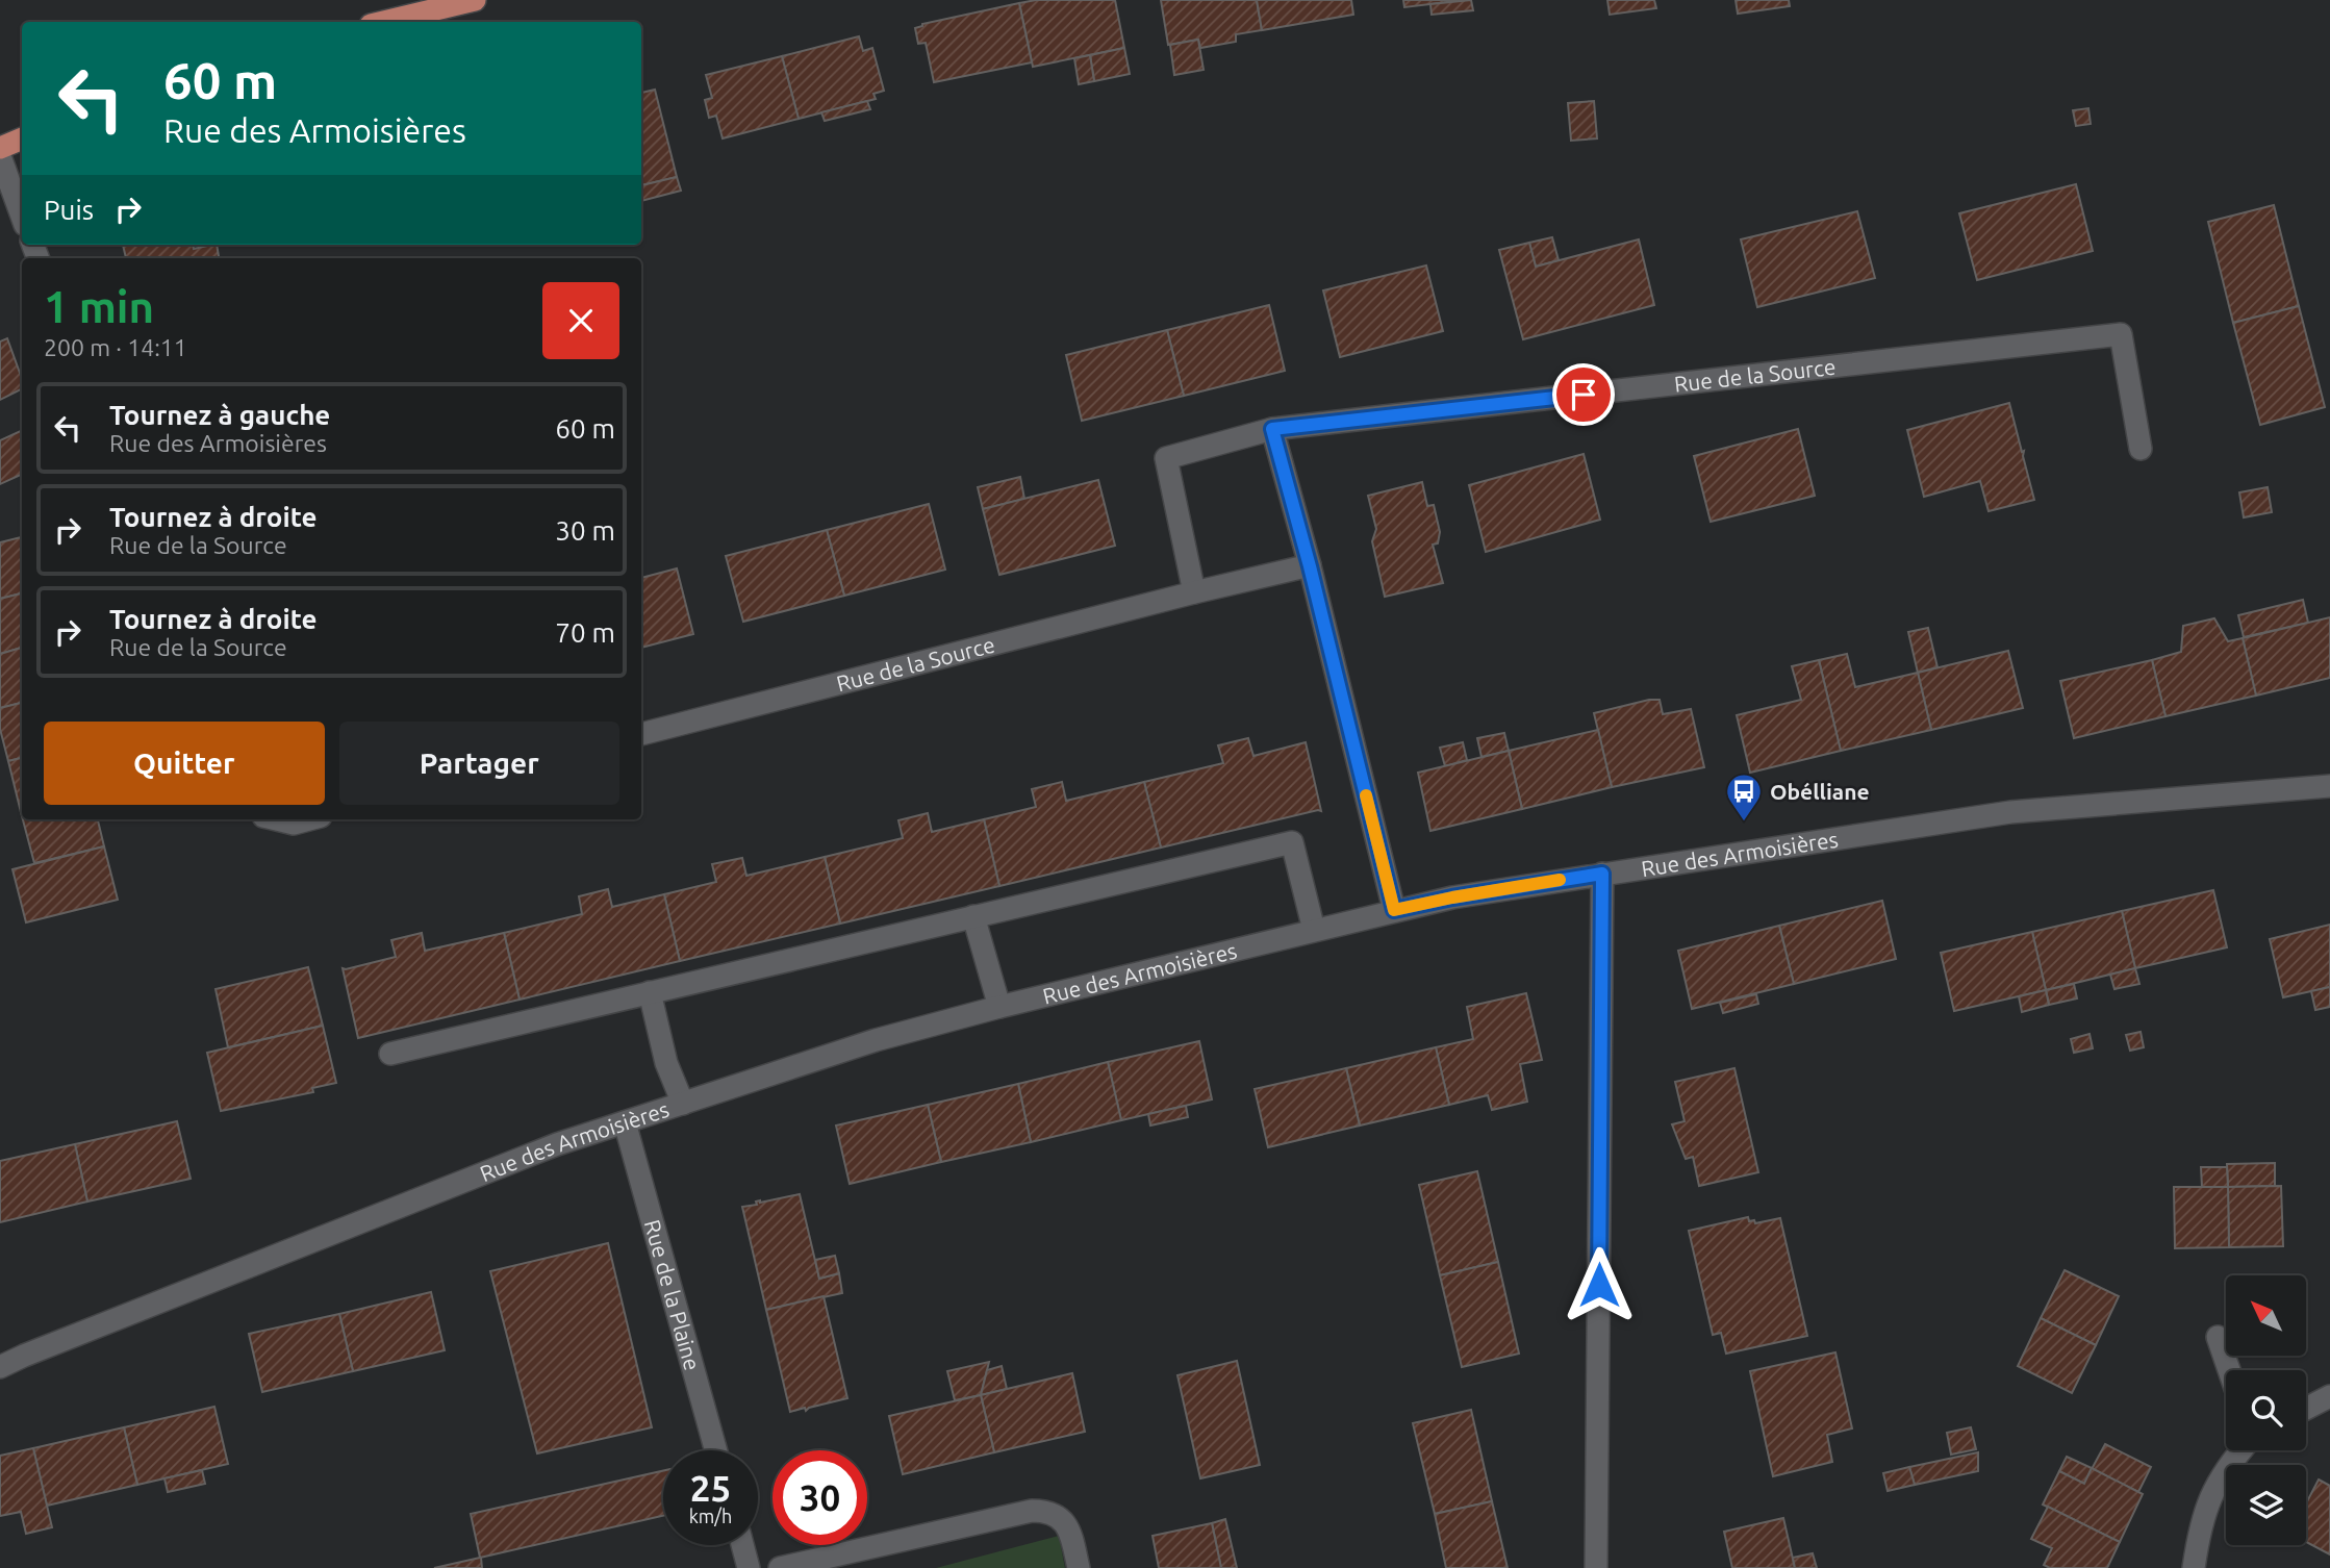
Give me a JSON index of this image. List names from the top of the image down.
{
  "streets": {
    "street": ["Rue de la Source", "Rue des Armoisières", "Rue de la Plaine"]
  },
  "crossings": [
    ["Rue des Armoisières", "Rue de la Plaine"]
  ],
  "places": {
    "bus stop": ["Obélliane"]
  },
  "north": "top left",
  "page": {
    "turn": ["60 m", "Rue des Armoisières"],
    "then": "Puis",
    "heading": ["1 min", "200 m · 14:11"],
    "list": [
      {
        "name": "Tournez à gauche",
        "note": "Rue des Armoisières",
        "value": "60 m"
      },
      {
        "name": "Tournez à droite",
        "note": "Rue de la Source",
        "value": "30 m"
      },
      {
        "name": "Tournez à droite",
        "note": "Rue de la Source",
        "value": "70 m"
      }
    ],
    "buttons": ["Quitter", "Partager"],
    "speed": "25 km/h",
    "limit": "30"
  }
}
